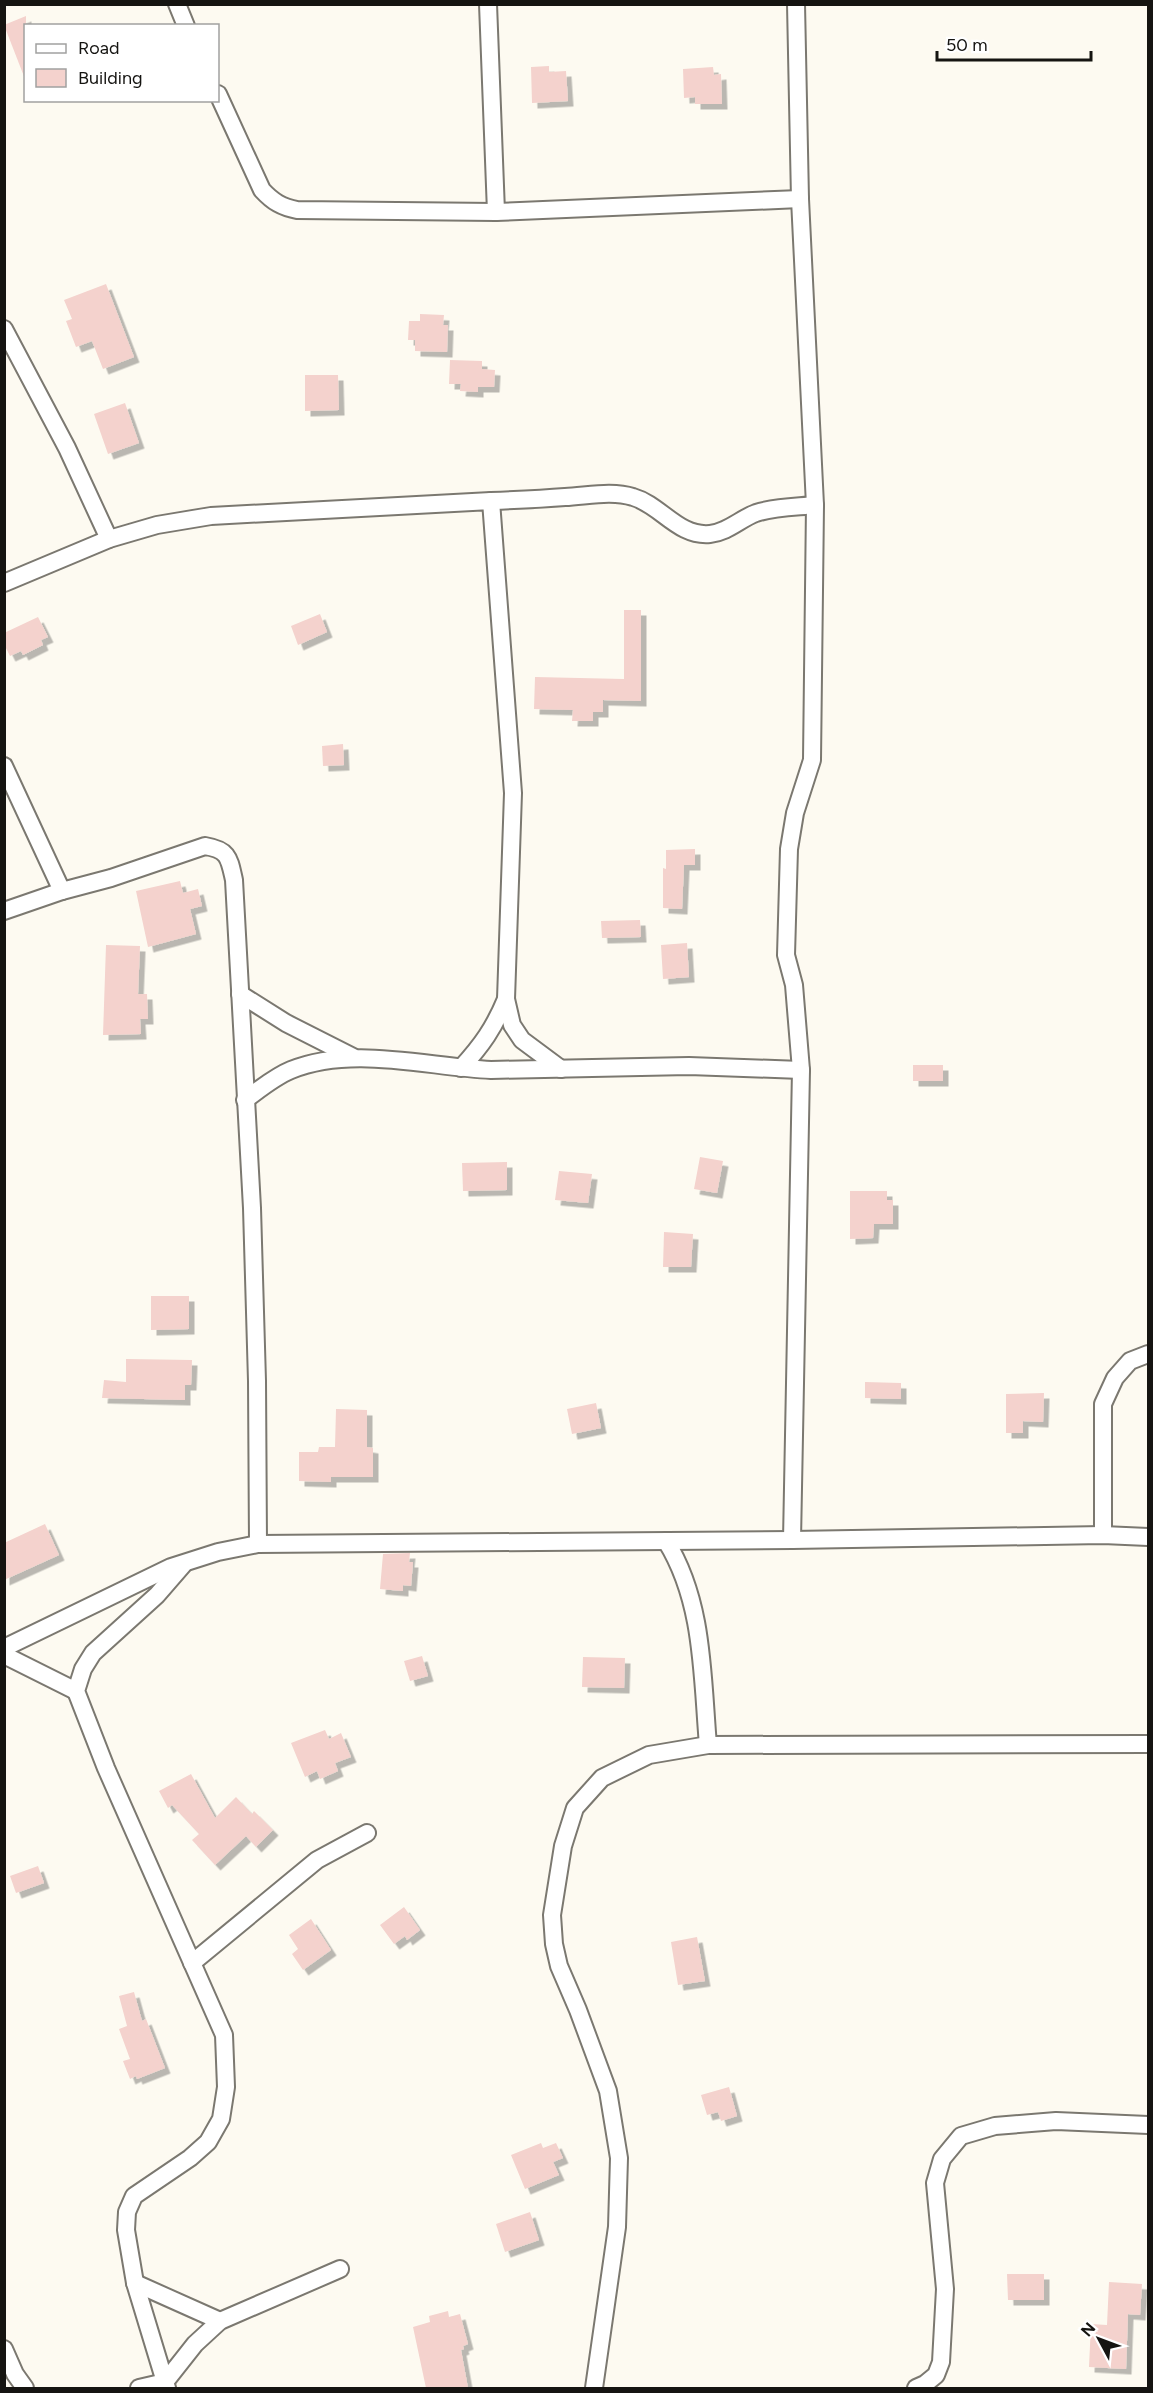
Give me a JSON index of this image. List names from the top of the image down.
{
  "legend": ["Road", "Building"],
  "scale_bar": "50 m",
  "north": "top left"
}
